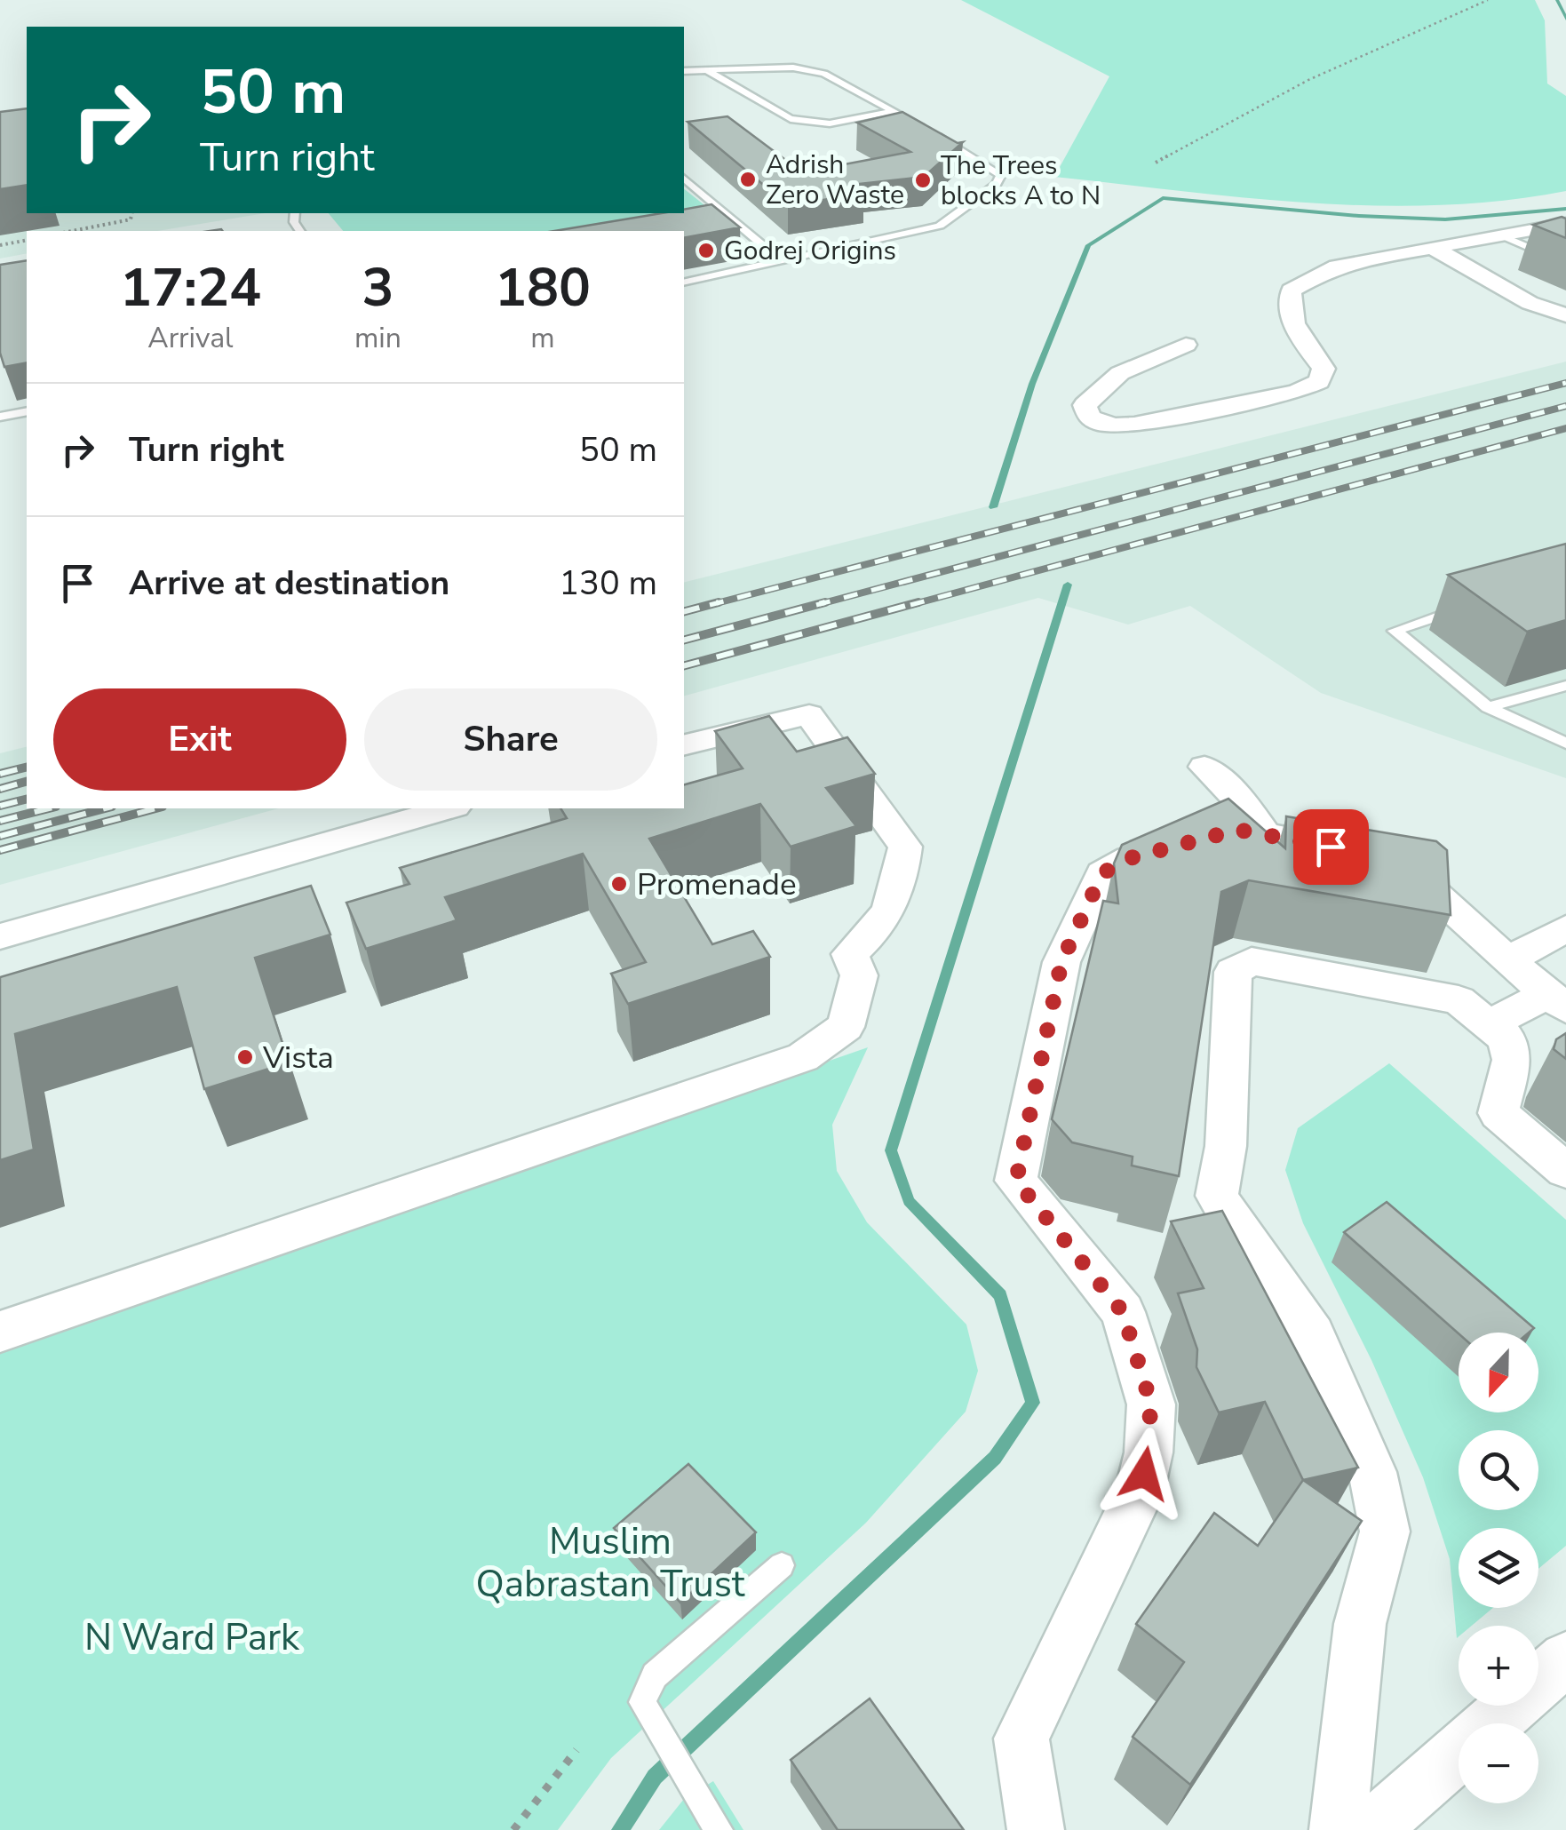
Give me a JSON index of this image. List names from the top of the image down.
{
  "parks": ["Muslim Qabrastan Trust", "N Ward Park"],
  "places": [
    "Adrish Zero Waste",
    "The Trees blocks A to N",
    "Godrej Origins",
    "Promenade",
    "Vista"
  ],
  "north": "bottom",
  "page": {
    "turn": ["50 m", "Turn right"],
    "eta": [
      "17:24",
      "Arrival",
      "3",
      "min",
      "180",
      "m"
    ],
    "list": [
      {
        "name": "Turn right",
        "value": "50 m"
      },
      {
        "name": "Arrive at destination",
        "value": "130 m"
      }
    ],
    "buttons": ["Exit", "Share"],
    "map_buttons": ["+", "−"]
  }
}
